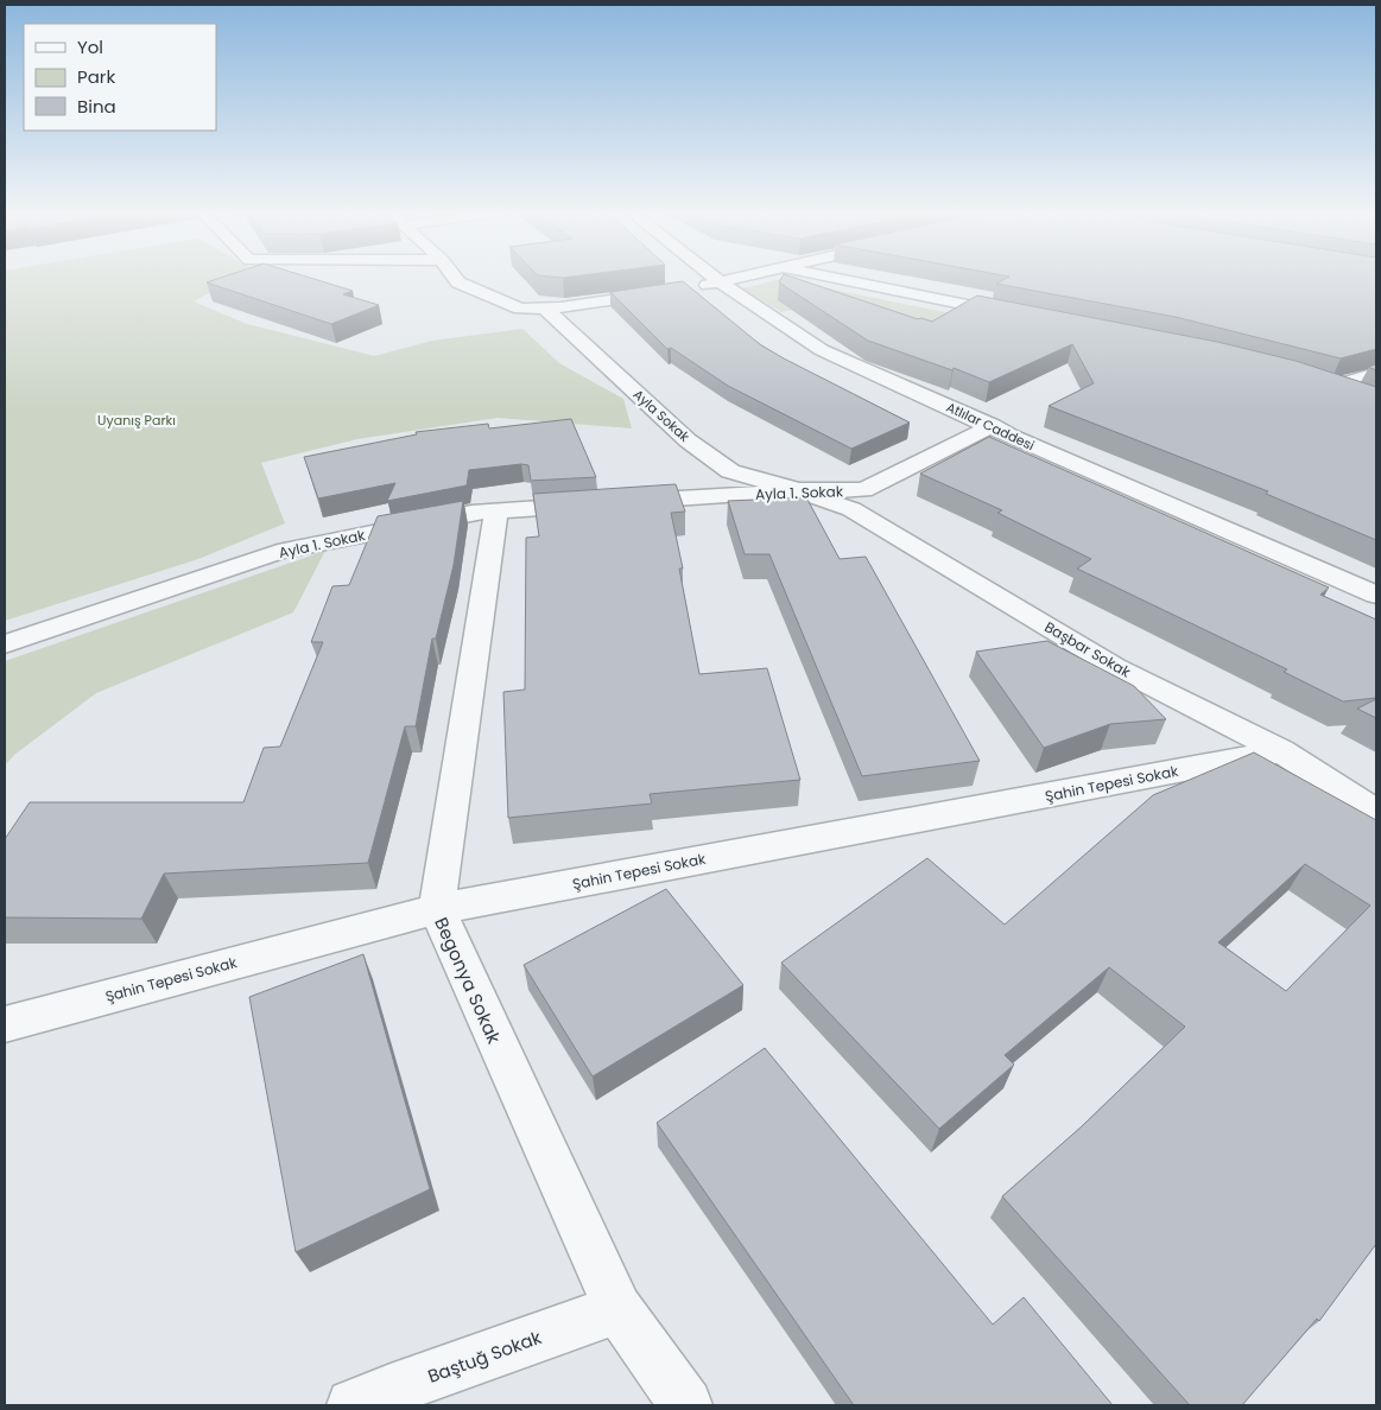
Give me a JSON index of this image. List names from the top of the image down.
{
  "streets": {
    "street": [
      "Ayla Sokak",
      "Atlılar Caddesi",
      "Ayla 1. Sokak",
      "Başbar Sokak",
      "Şahin Tepesi Sokak",
      "Begonya Sokak",
      "Baştuğ Sokak"
    ]
  },
  "crossings": [
    ["Ayla Sokak", "Ayla 1. Sokak"],
    ["Ayla Sokak", "Başbar Sokak"],
    ["Atlılar Caddesi", "Ayla 1. Sokak"],
    ["Ayla 1. Sokak", "Başbar Sokak"],
    ["Ayla 1. Sokak", "Begonya Sokak"],
    ["Başbar Sokak", "Şahin Tepesi Sokak"],
    ["Şahin Tepesi Sokak", "Begonya Sokak"],
    ["Begonya Sokak", "Baştuğ Sokak"]
  ],
  "parks": ["Uyanış Parkı"],
  "legend": ["Yol", "Park", "Bina"]
}
